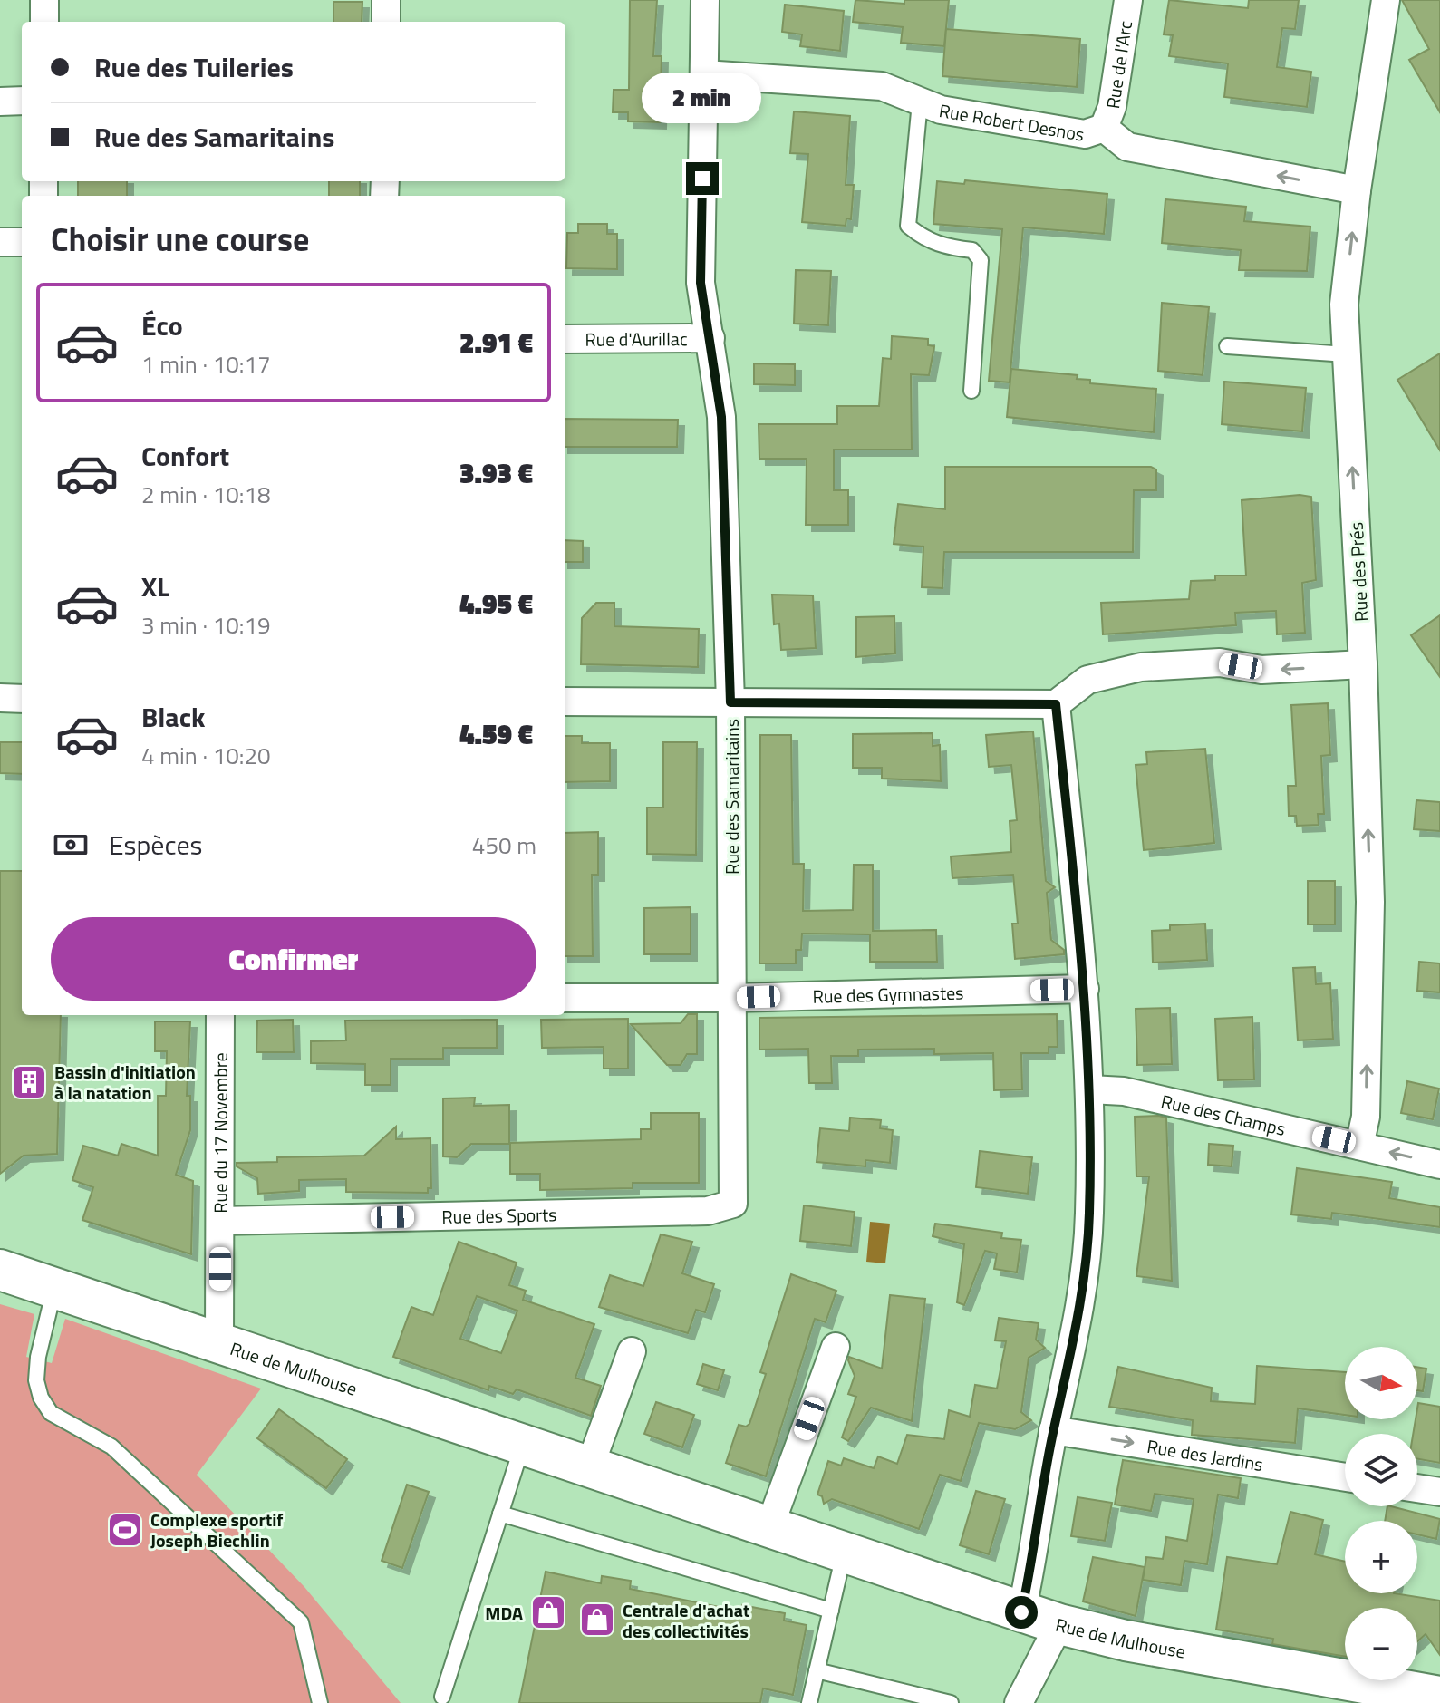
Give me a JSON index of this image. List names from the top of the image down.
{
  "streets": {
    "main road": ["Rue de Mulhouse"],
    "street": [
      "Rue de l'Arc",
      "Rue Robert Desnos",
      "Rue d'Aurillac",
      "Rue des Prés",
      "Rue des Samaritains",
      "Rue des Gymnastes",
      "Rue des Champs",
      "Rue du 17 Novembre",
      "Rue des Sports",
      "Rue des Jardins"
    ]
  },
  "crossings": [
    ["Rue de l'Arc", "Rue Robert Desnos"],
    ["Rue Robert Desnos", "Rue des Prés"],
    ["Rue Robert Desnos", "Rue des Samaritains"],
    ["Rue d'Aurillac", "Rue des Samaritains"],
    ["Rue des Prés", "Rue des Champs"],
    ["Rue des Samaritains", "Rue des Gymnastes"],
    ["Rue des Samaritains", "Rue des Sports"],
    ["Rue du 17 Novembre", "Rue des Sports"],
    ["Rue du 17 Novembre", "Rue de Mulhouse"]
  ],
  "one_way": ["Rue Robert Desnos", "Rue des Prés", "Rue des Jardins"],
  "places": {
    "building": ["Bassin d'initiation à la natation"],
    "sports": ["Complexe sportif Joseph Biechlin"],
    "shop": ["MDA", "Centrale d'achat des collectivités"]
  },
  "north": "right",
  "page": {
    "banner": ["Rue des Tuileries", "Rue des Samaritains"],
    "bubble": "2 min",
    "heading": "Choisir une course",
    "list": [
      {
        "name": "Éco",
        "note": "1 min · 10:17",
        "value": "2.91 €"
      },
      {
        "name": "Confort",
        "note": "2 min · 10:18",
        "value": "3.93 €"
      },
      {
        "name": "XL",
        "note": "3 min · 10:19",
        "value": "4.95 €"
      },
      {
        "name": "Black",
        "note": "4 min · 10:20",
        "value": "4.59 €"
      }
    ],
    "pay": ["Espèces", "450 m"],
    "buttons": "Confirmer",
    "map_buttons": ["+", "−"]
  }
}
